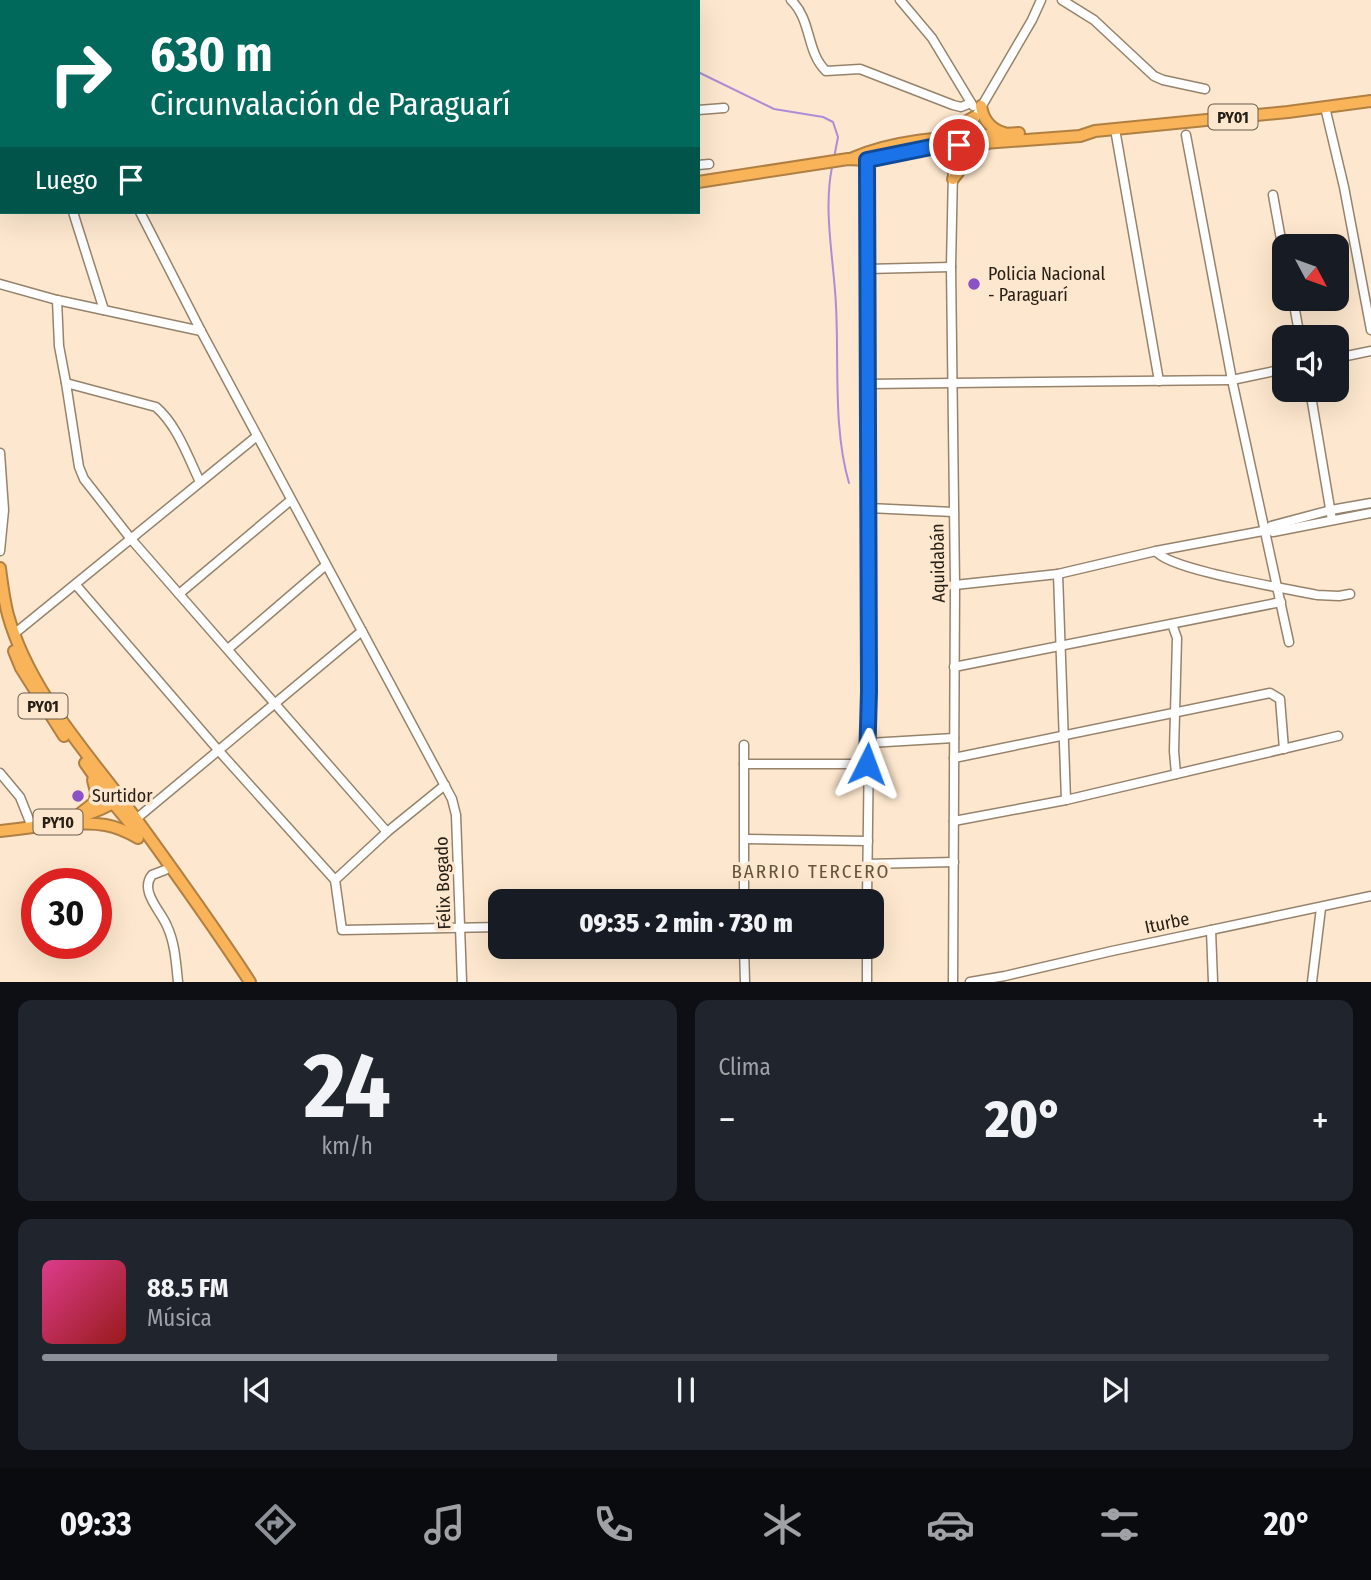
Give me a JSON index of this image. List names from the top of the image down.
{
  "streets": {
    "highway": ["PY01", "PY10"],
    "street": ["Aquidabán", "Félix Bogado", "Iturbe"]
  },
  "crossings": [
    ["PY01", "Aquidabán"],
    ["PY01", "PY10"]
  ],
  "districts": ["BARRIO TERCERO"],
  "places": ["Policia Nacional - Paraguarí", "Surtidor"],
  "north": "bottom right",
  "page": {
    "turn": ["630 m", "Circunvalación de Paraguarí"],
    "then": "Luego",
    "limit": "30",
    "trip": "09:35 · 2 min · 730 m",
    "tile": [
      ["24", "km/h"],
      "Clima"
    ],
    "heat": ["−", "20°", "+"],
    "song": ["88.5 FM", "Música"],
    "tabs": ["09:33", "20°"]
  }
}
